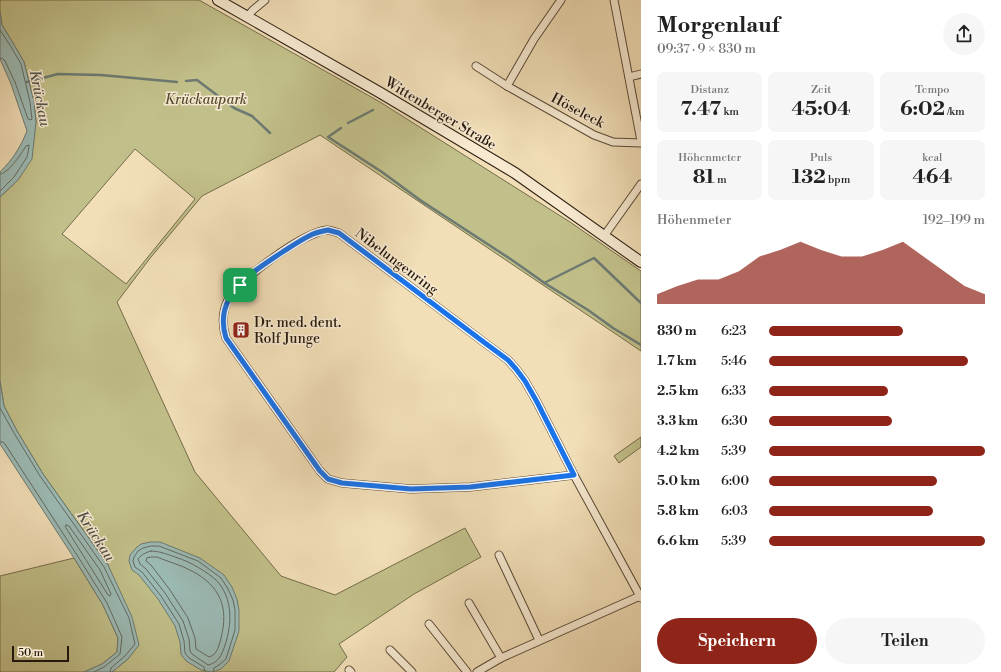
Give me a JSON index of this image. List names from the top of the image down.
{
  "streets": {
    "main road": ["Wittenberger Straße"],
    "street": ["Höseleck", "Nibelungenring"]
  },
  "water": ["Krückau"],
  "parks": ["Krückaupark"],
  "places": {
    "building": ["Dr. med. dent. Rolf Junge"]
  },
  "scale_bar": "50 m",
  "page": {
    "heading": ["Morgenlauf", "09:37 · 9 × 830 m"],
    "stats": [
      ["Distanz", "7.47 km"],
      ["Zeit", "45:04"],
      ["Tempo", "6:02 /km"],
      ["Höhenmeter", "81 m"],
      ["Puls", "132 bpm"],
      ["kcal", "464"]
    ],
    "chart": ["Höhenmeter", "192–199 m"],
    "list": [
      {
        "name": "830 m",
        "note": "6:23"
      },
      {
        "name": "1.7 km",
        "note": "5:46"
      },
      {
        "name": "2.5 km",
        "note": "6:33"
      },
      {
        "name": "3.3 km",
        "note": "6:30"
      },
      {
        "name": "4.2 km",
        "note": "5:39"
      },
      {
        "name": "5.0 km",
        "note": "6:00"
      },
      {
        "name": "5.8 km",
        "note": "6:03"
      },
      {
        "name": "6.6 km",
        "note": "5:39"
      }
    ],
    "buttons": ["Speichern", "Teilen"],
    "scale": "50 m"
  }
}
